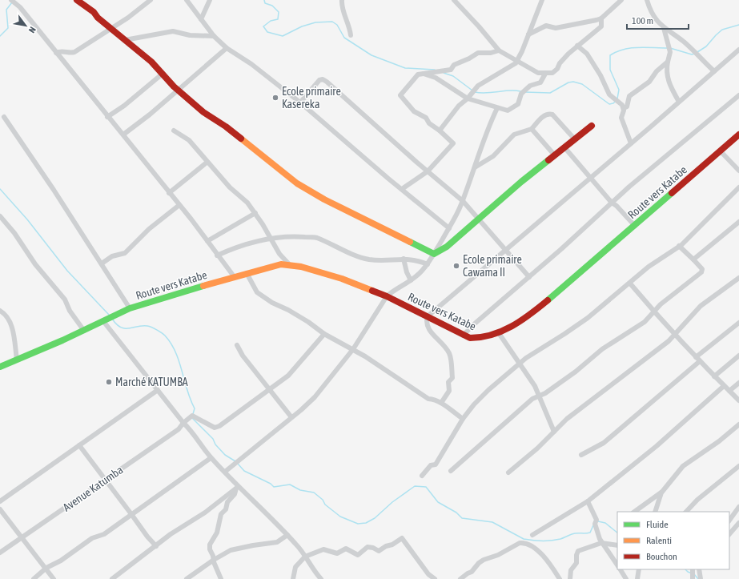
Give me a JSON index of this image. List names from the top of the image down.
{
  "streets": {
    "street": ["Route vers Katabe", "Avenue Katumba"]
  },
  "places": ["Ecole primaire Kasereka", "Ecole primaire Cawama II", "Marché KATUMBA"],
  "legend": ["Fluide", "Ralenti", "Bouchon"],
  "scale_bar": "100 m",
  "north": "bottom right"
}
